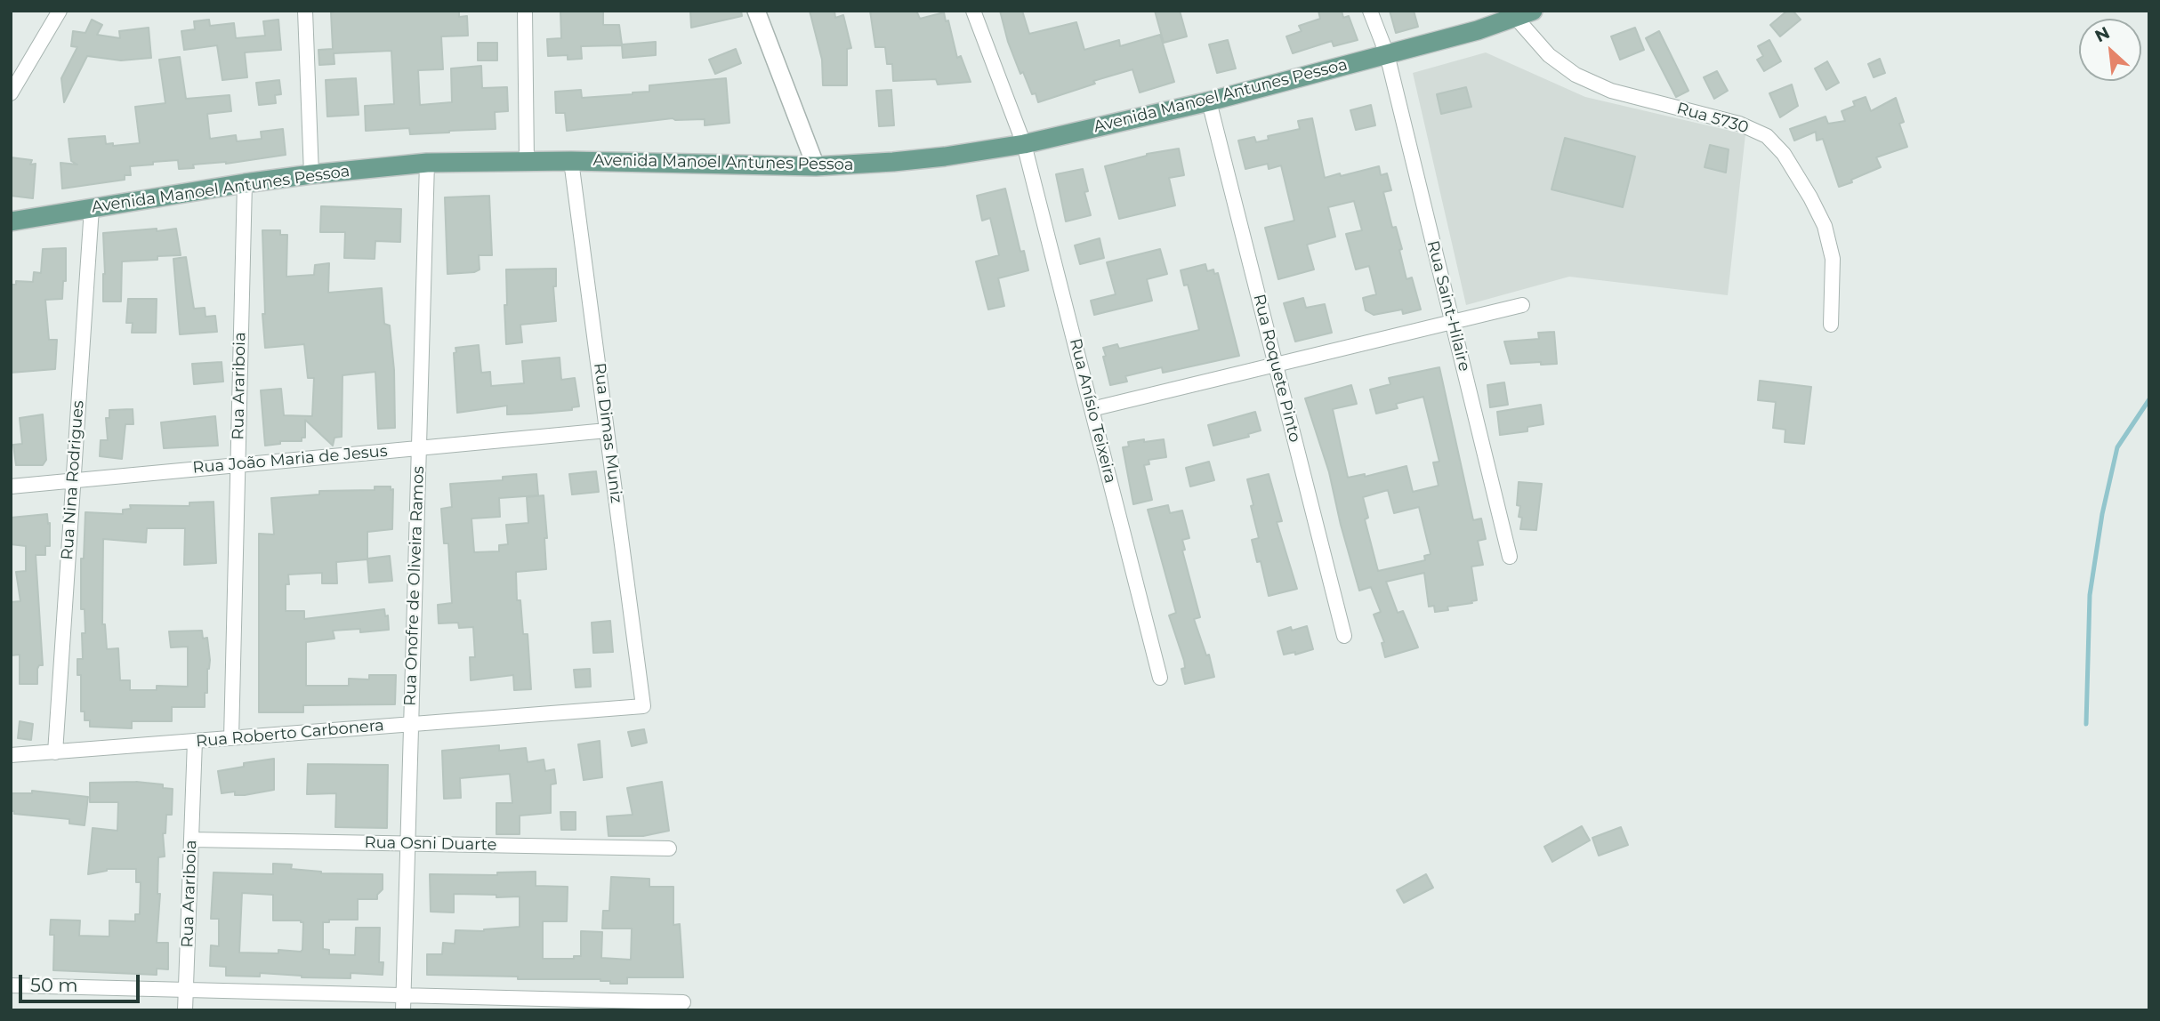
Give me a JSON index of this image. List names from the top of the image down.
{
  "streets": {
    "main road": ["Avenida Manoel Antunes Pessoa"],
    "street": [
      "Rua 5730",
      "Rua Saint-Hilaire",
      "Rua Roquete Pinto",
      "Rua Arariboia",
      "Rua Anísio Teixeira",
      "Rua Dimas Muniz",
      "Rua João Maria de Jesus",
      "Rua Nina Rodrigues",
      "Rua Onofre de Oliveira Ramos",
      "Rua Roberto Carbonera",
      "Rua Osni Duarte"
    ]
  },
  "crossings": [
    ["Avenida Manoel Antunes Pessoa", "Rua 5730"],
    ["Avenida Manoel Antunes Pessoa", "Rua Saint-Hilaire"],
    ["Avenida Manoel Antunes Pessoa", "Rua Roquete Pinto"],
    ["Avenida Manoel Antunes Pessoa", "Rua Arariboia"],
    ["Avenida Manoel Antunes Pessoa", "Rua Anísio Teixeira"],
    ["Avenida Manoel Antunes Pessoa", "Rua Dimas Muniz"],
    ["Avenida Manoel Antunes Pessoa", "Rua Nina Rodrigues"],
    ["Avenida Manoel Antunes Pessoa", "Rua Onofre de Oliveira Ramos"],
    ["Rua Arariboia", "Rua João Maria de Jesus"],
    ["Rua Arariboia", "Rua Roberto Carbonera"],
    ["Rua Arariboia", "Rua Osni Duarte"],
    ["Rua Dimas Muniz", "Rua João Maria de Jesus"],
    ["Rua Dimas Muniz", "Rua Roberto Carbonera"],
    ["Rua João Maria de Jesus", "Rua Nina Rodrigues"],
    ["Rua João Maria de Jesus", "Rua Onofre de Oliveira Ramos"],
    ["Rua Nina Rodrigues", "Rua Roberto Carbonera"],
    ["Rua Onofre de Oliveira Ramos", "Rua Roberto Carbonera"],
    ["Rua Onofre de Oliveira Ramos", "Rua Osni Duarte"]
  ],
  "scale_bar": "50 m",
  "north": "top left"
}
